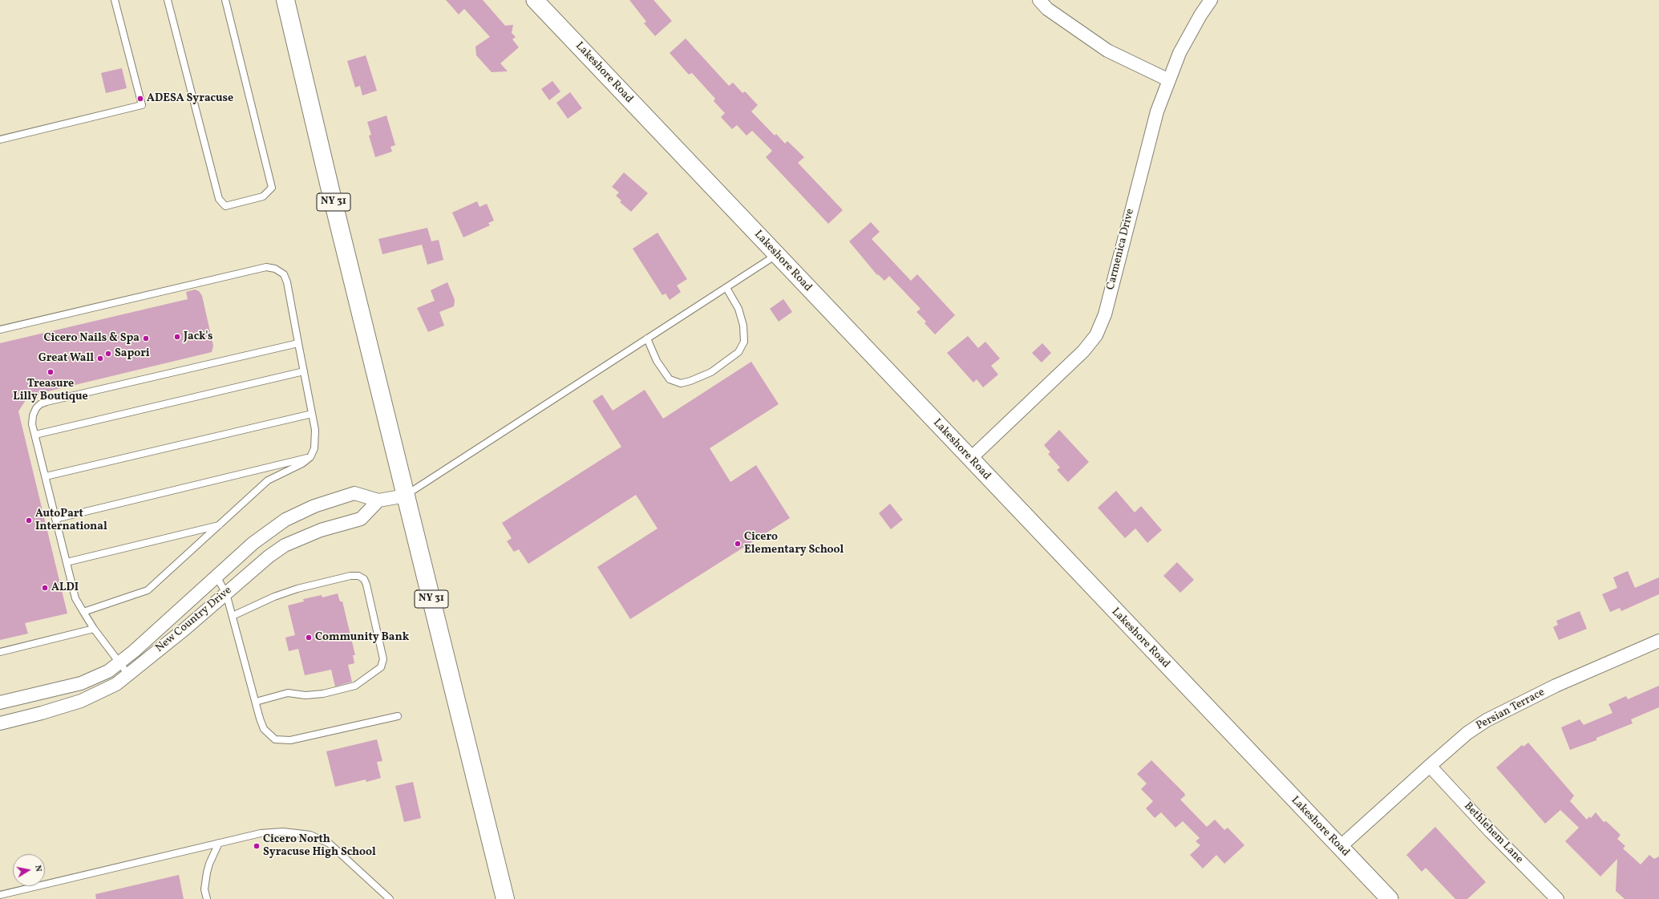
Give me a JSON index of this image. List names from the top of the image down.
{
  "streets": {
    "main road": ["NY 31"],
    "street": [
      "Lakeshore Road",
      "Carmenica Drive",
      "New Country Drive",
      "Persian Terrace",
      "Bethlehem Lane"
    ]
  },
  "crossings": [
    ["Lakeshore Road", "Carmenica Drive"],
    ["Lakeshore Road", "Persian Terrace"],
    ["NY 31", "New Country Drive"],
    ["Persian Terrace", "Bethlehem Lane"]
  ],
  "places": [
    "ADESA Syracuse",
    "Jack's",
    "Cicero Nails & Spa",
    "Sapori",
    "Great Wall",
    "Treasure Lilly Boutique",
    "AutoPart International",
    "Cicero Elementary School",
    "ALDI",
    "Community Bank",
    "Cicero North Syracuse High School"
  ],
  "north": "right"
}
